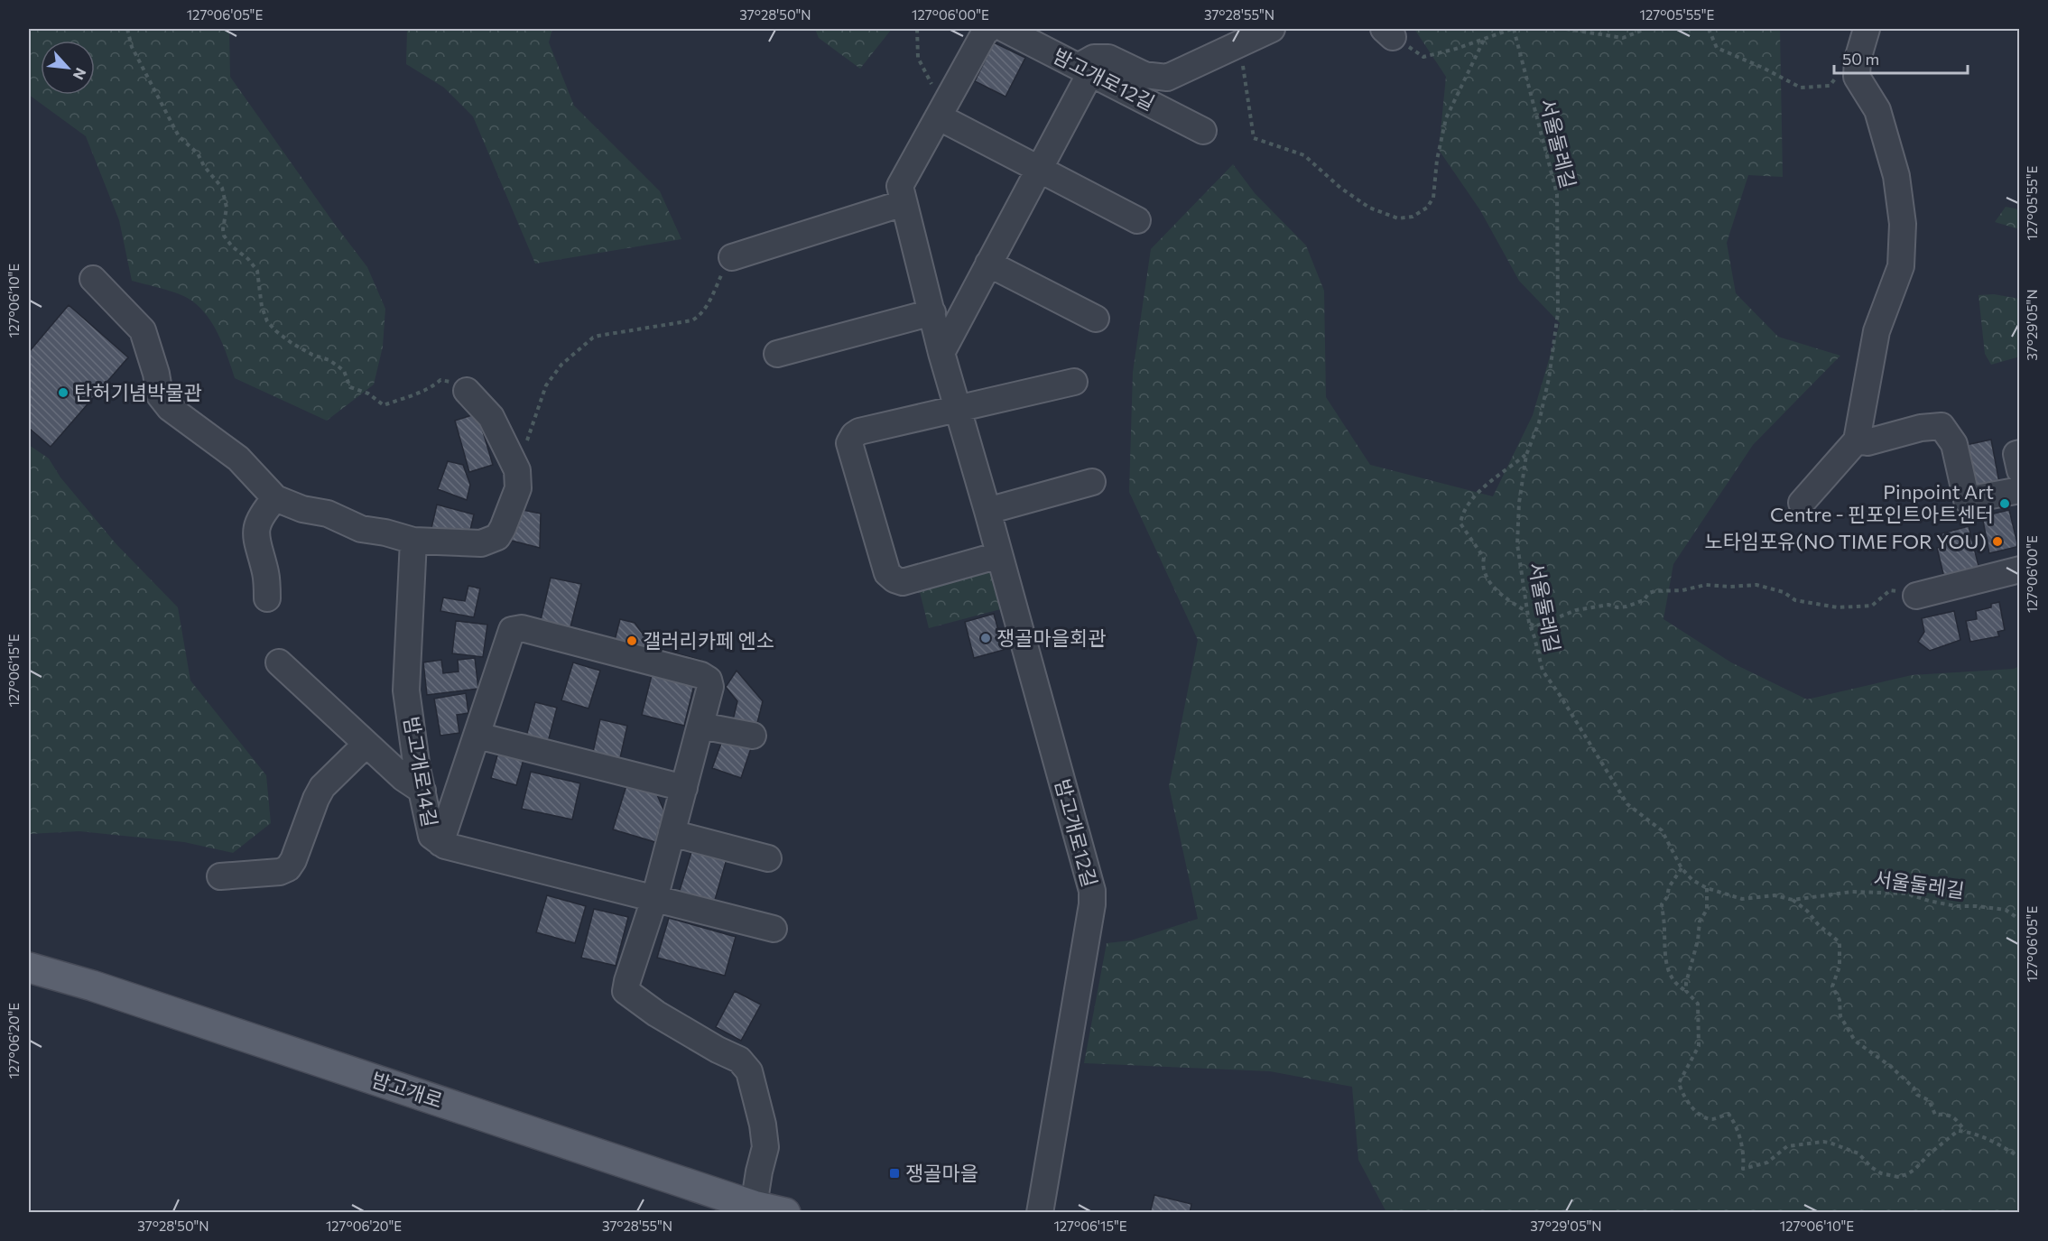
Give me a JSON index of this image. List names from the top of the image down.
{
  "streets": {
    "main road": ["밤고개로"],
    "street": ["밤고개로12길", "밤고개로14길"],
    "path": ["서울둘레길"]
  },
  "places": {
    "other": [
      "탄허기념박물관",
      "Pinpoint Art Centre - 핀포인트아트센터",
      "노타임포유(NO TIME FOR YOU)",
      "쟁골마을회관",
      "갤러리카페 엔소"
    ],
    "transit": ["쟁골마을"]
  },
  "scale_bar": "50 m",
  "north": "bottom right",
  "coordinates": [
    "127°06'05\"E",
    "37°28'50\"N",
    "127°06'00\"E",
    "37°28'55\"N",
    "127°05'55\"E",
    "127°06'10\"E",
    "37°29'05\"N",
    "127°06'15\"E",
    "127°06'20\"E"
  ]
}
